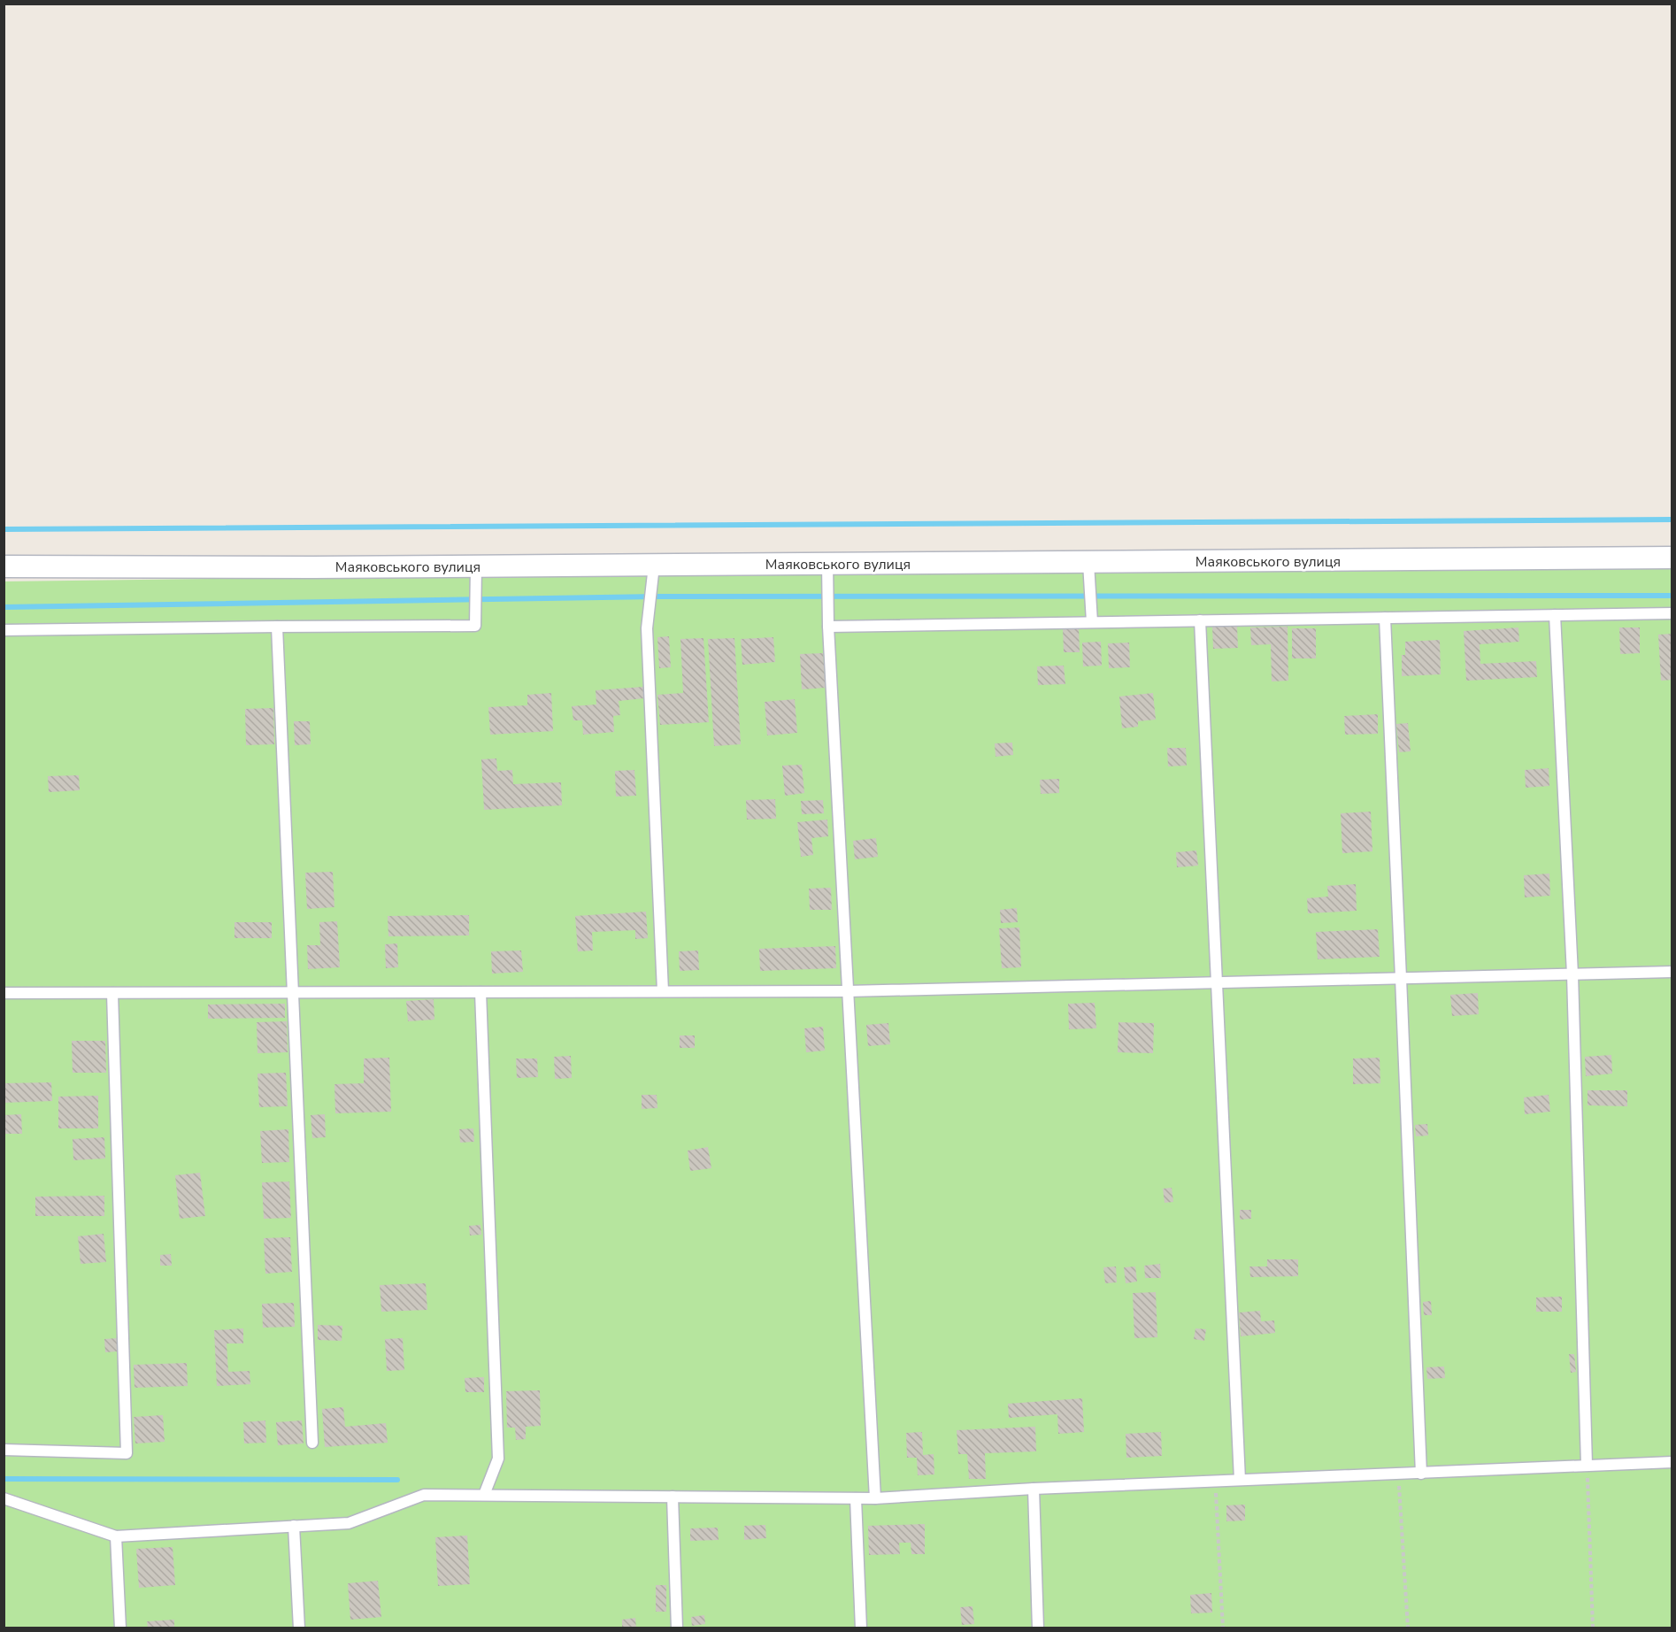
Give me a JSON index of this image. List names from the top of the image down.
{
  "streets": {
    "street": ["Маяковського вулиця"]
  }
}
